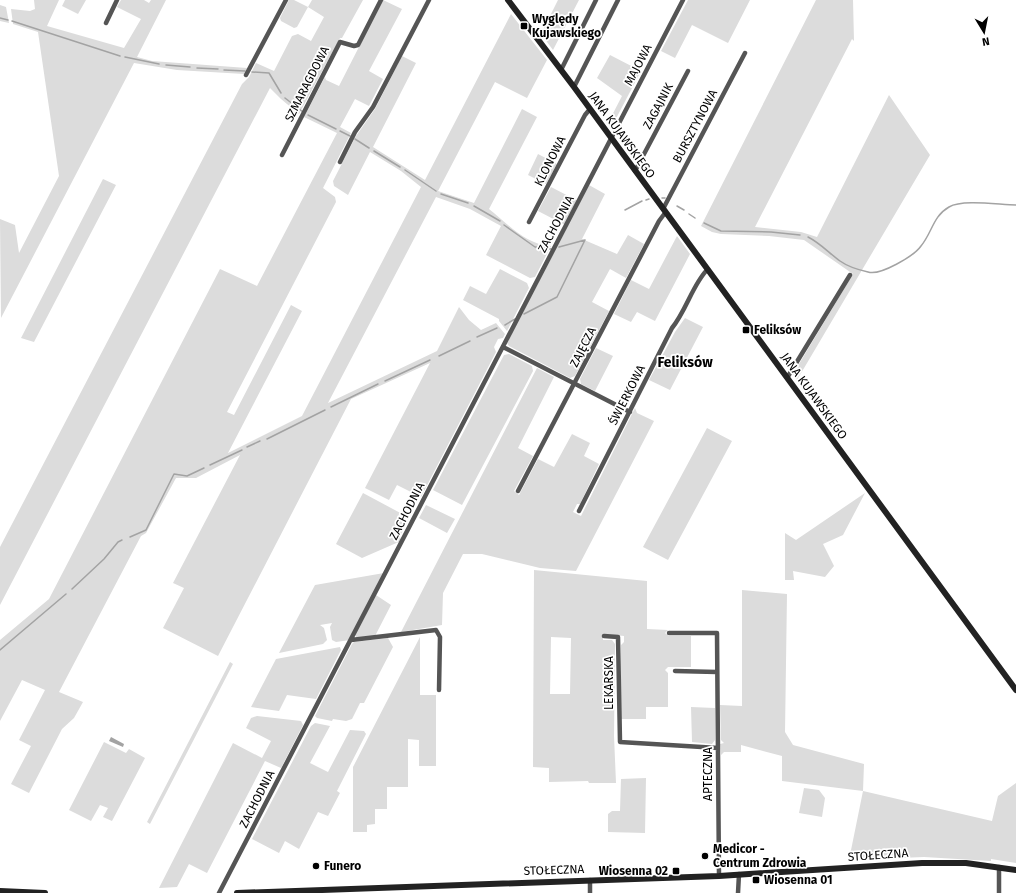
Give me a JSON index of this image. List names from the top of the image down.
{
  "streets": {
    "main road": ["JANA KUJAWSKIEGO", "STOŁECZNA"],
    "street": [
      "MAJOWA",
      "SZMARAGDOWA",
      "ZAGAJNIK",
      "BURSZTYNOWA",
      "KLONOWA",
      "ZACHODNIA",
      "ZAJĘCZA",
      "ŚWIERKOWA",
      "LEKARSKA",
      "APTECZNA"
    ]
  },
  "crossings": [
    ["MAJOWA", "JANA KUJAWSKIEGO"],
    ["MAJOWA", "ZACHODNIA"],
    ["ZAGAJNIK", "JANA KUJAWSKIEGO"],
    ["BURSZTYNOWA", "JANA KUJAWSKIEGO"],
    ["BURSZTYNOWA", "ZAJĘCZA"],
    ["JANA KUJAWSKIEGO", "KLONOWA"],
    ["JANA KUJAWSKIEGO", "ZACHODNIA"],
    ["JANA KUJAWSKIEGO", "ZAJĘCZA"],
    ["JANA KUJAWSKIEGO", "ŚWIERKOWA"],
    ["LEKARSKA", "APTECZNA"],
    ["APTECZNA", "STOŁECZNA"]
  ],
  "districts": ["Feliksów"],
  "places": {
    "transit": [
      "Wyględy Kujawskiego",
      "Feliksów",
      "Wiosenna 02",
      "Wiosenna 01"
    ],
    "other": ["Medicor - Centrum Zdrowia", "Funero"]
  },
  "north": "bottom"
}
